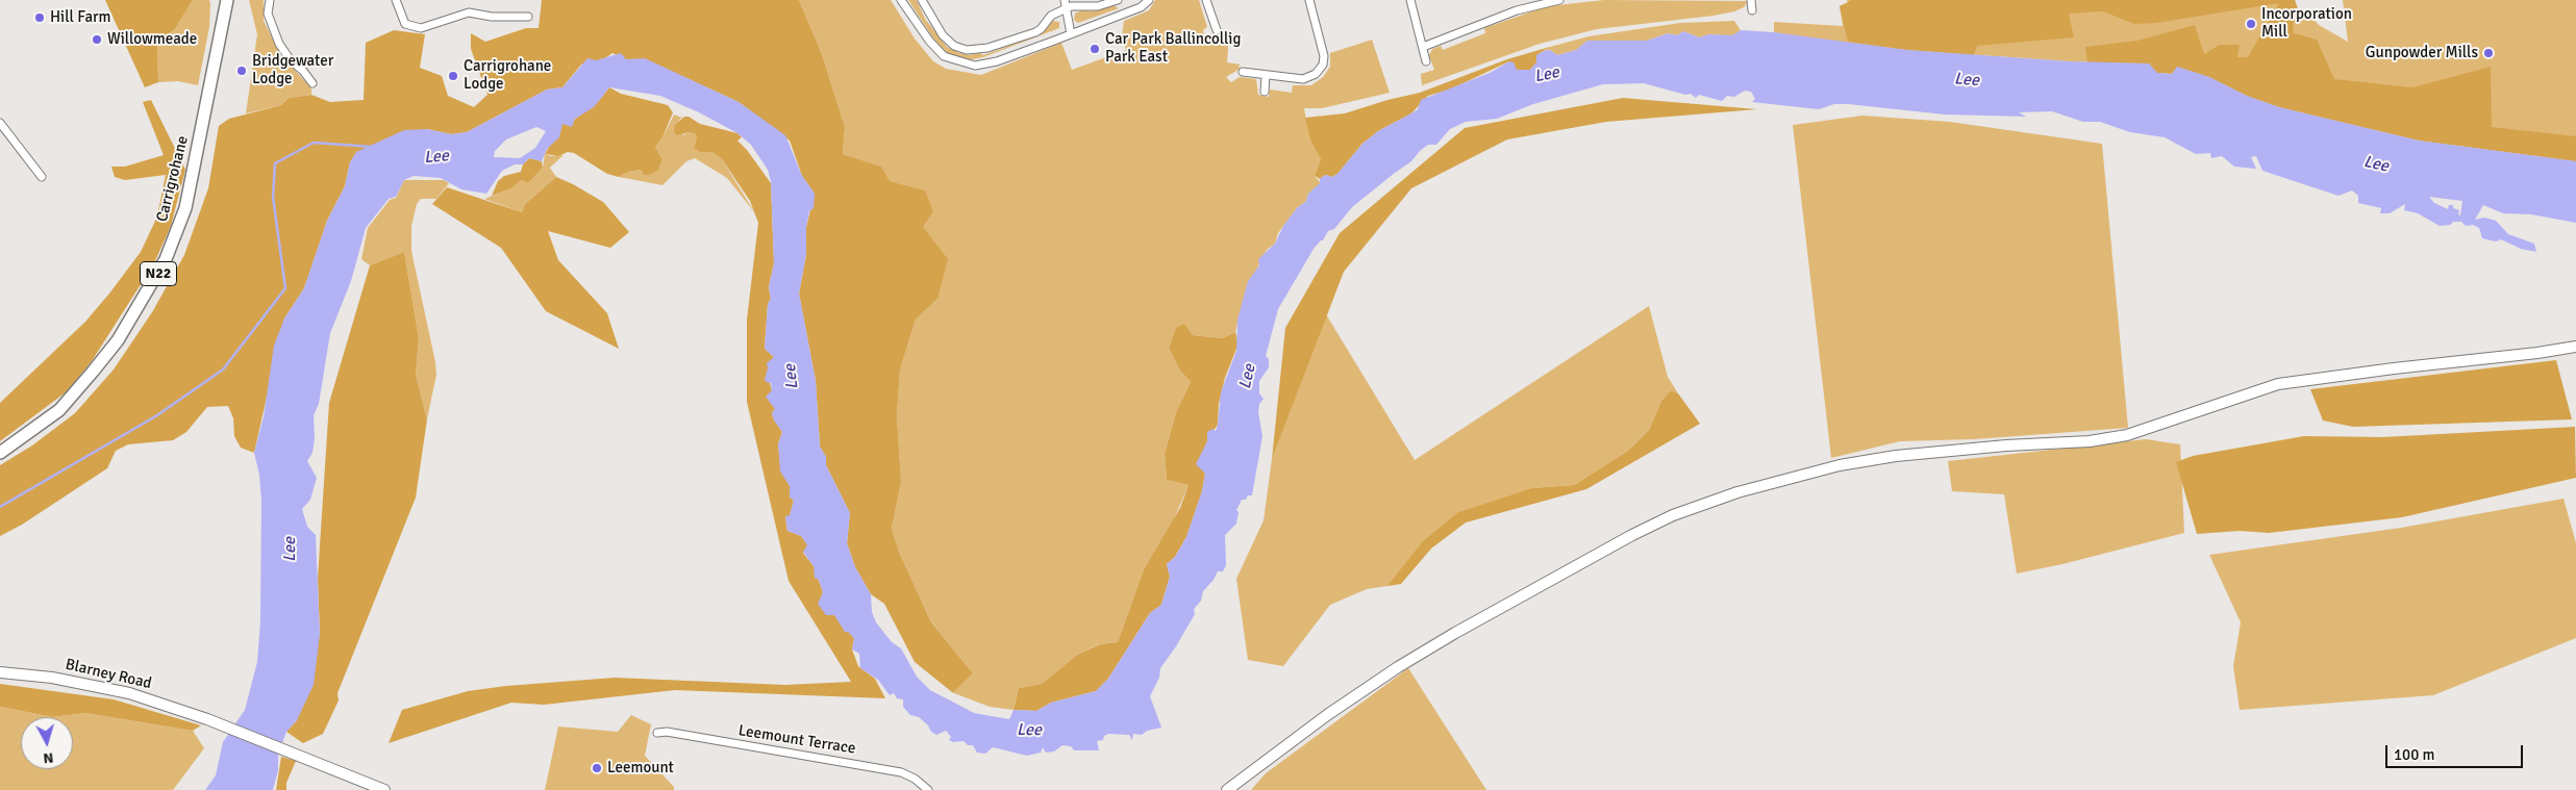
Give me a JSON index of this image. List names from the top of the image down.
{
  "streets": {
    "highway": ["Carrigrohane", "N22"],
    "main road": ["Blarney Road"],
    "street": ["Leemount Terrace"]
  },
  "water": ["Lee"],
  "places": [
    "Hill Farm",
    "Incorporation Mill",
    "Willowmeade",
    "Car Park Ballincollig Park East",
    "Gunpowder Mills",
    "Bridgewater Lodge",
    "Carrigrohane Lodge",
    "Leemount"
  ],
  "scale_bar": "100 m",
  "north": "bottom"
}
